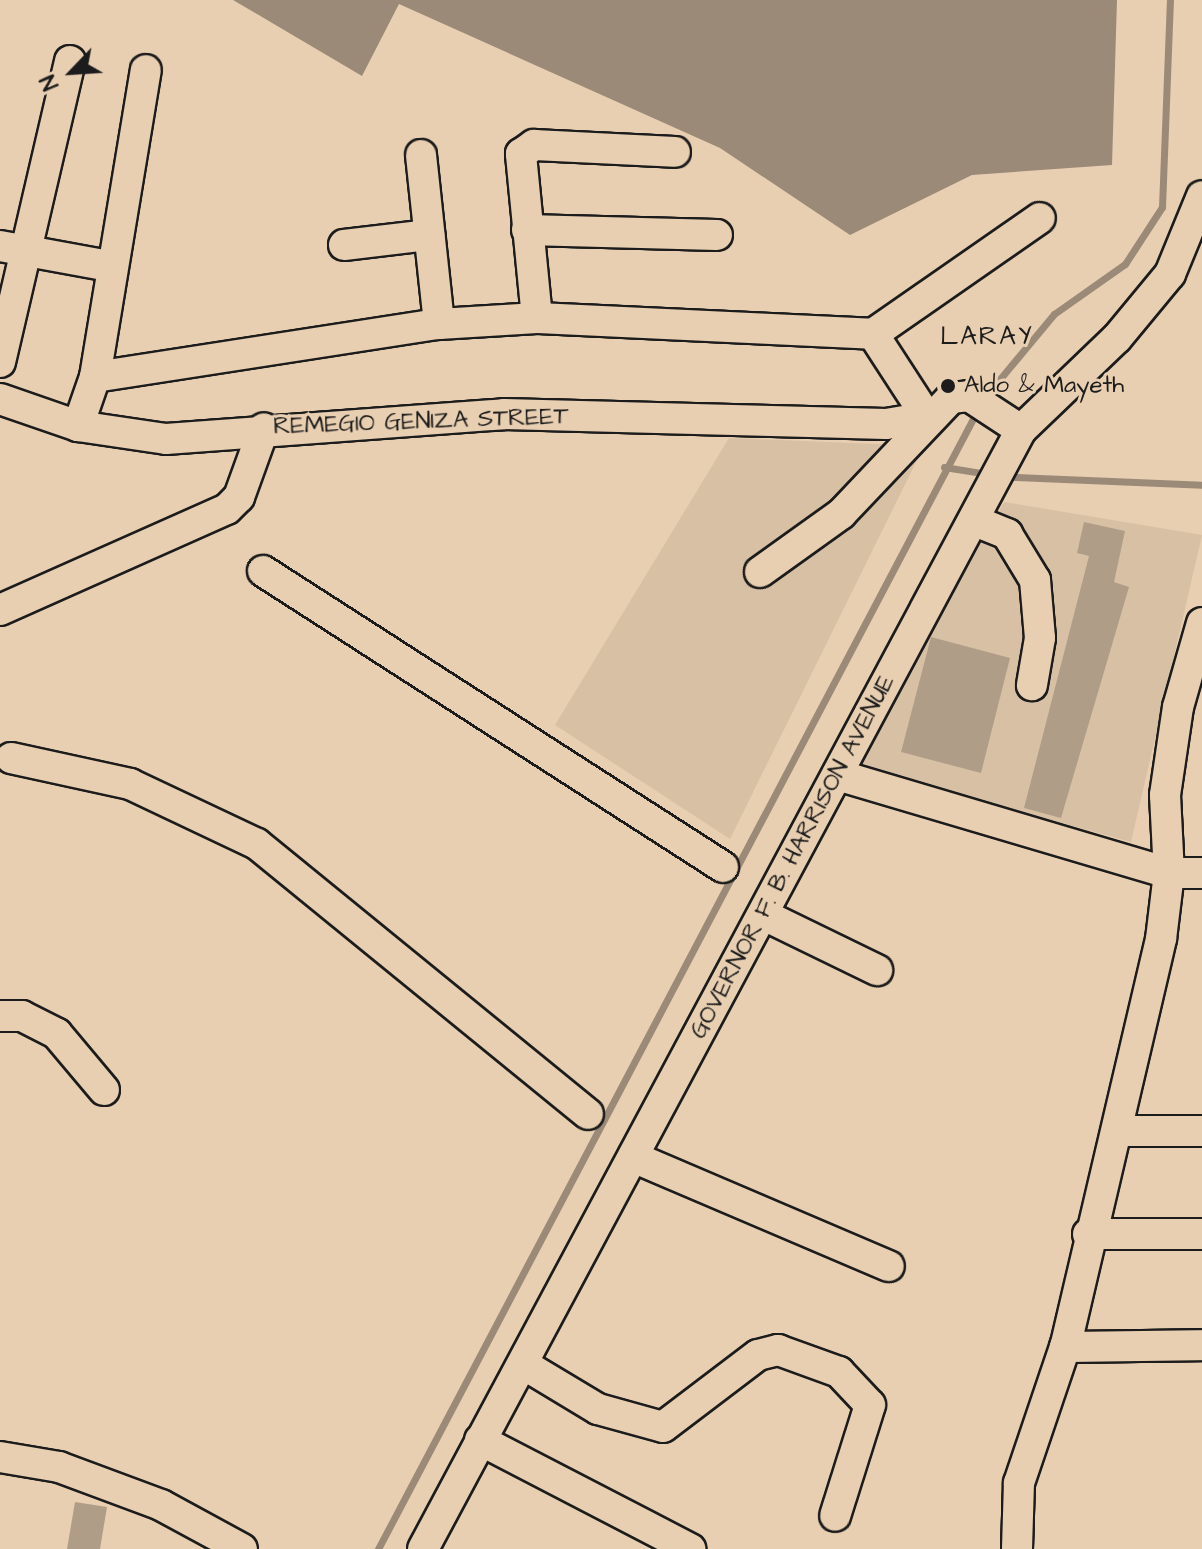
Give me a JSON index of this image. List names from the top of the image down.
{
  "streets": {
    "street": ["REMEGIO GENIZA STREET", "GOVERNOR F. B. HARRISON AVENUE"]
  },
  "crossings": [
    ["REMEGIO GENIZA STREET", "GOVERNOR F. B. HARRISON AVENUE"]
  ],
  "districts": ["LARAY"],
  "places": ["Aldo & Mayeth"],
  "north": "bottom left"
}
